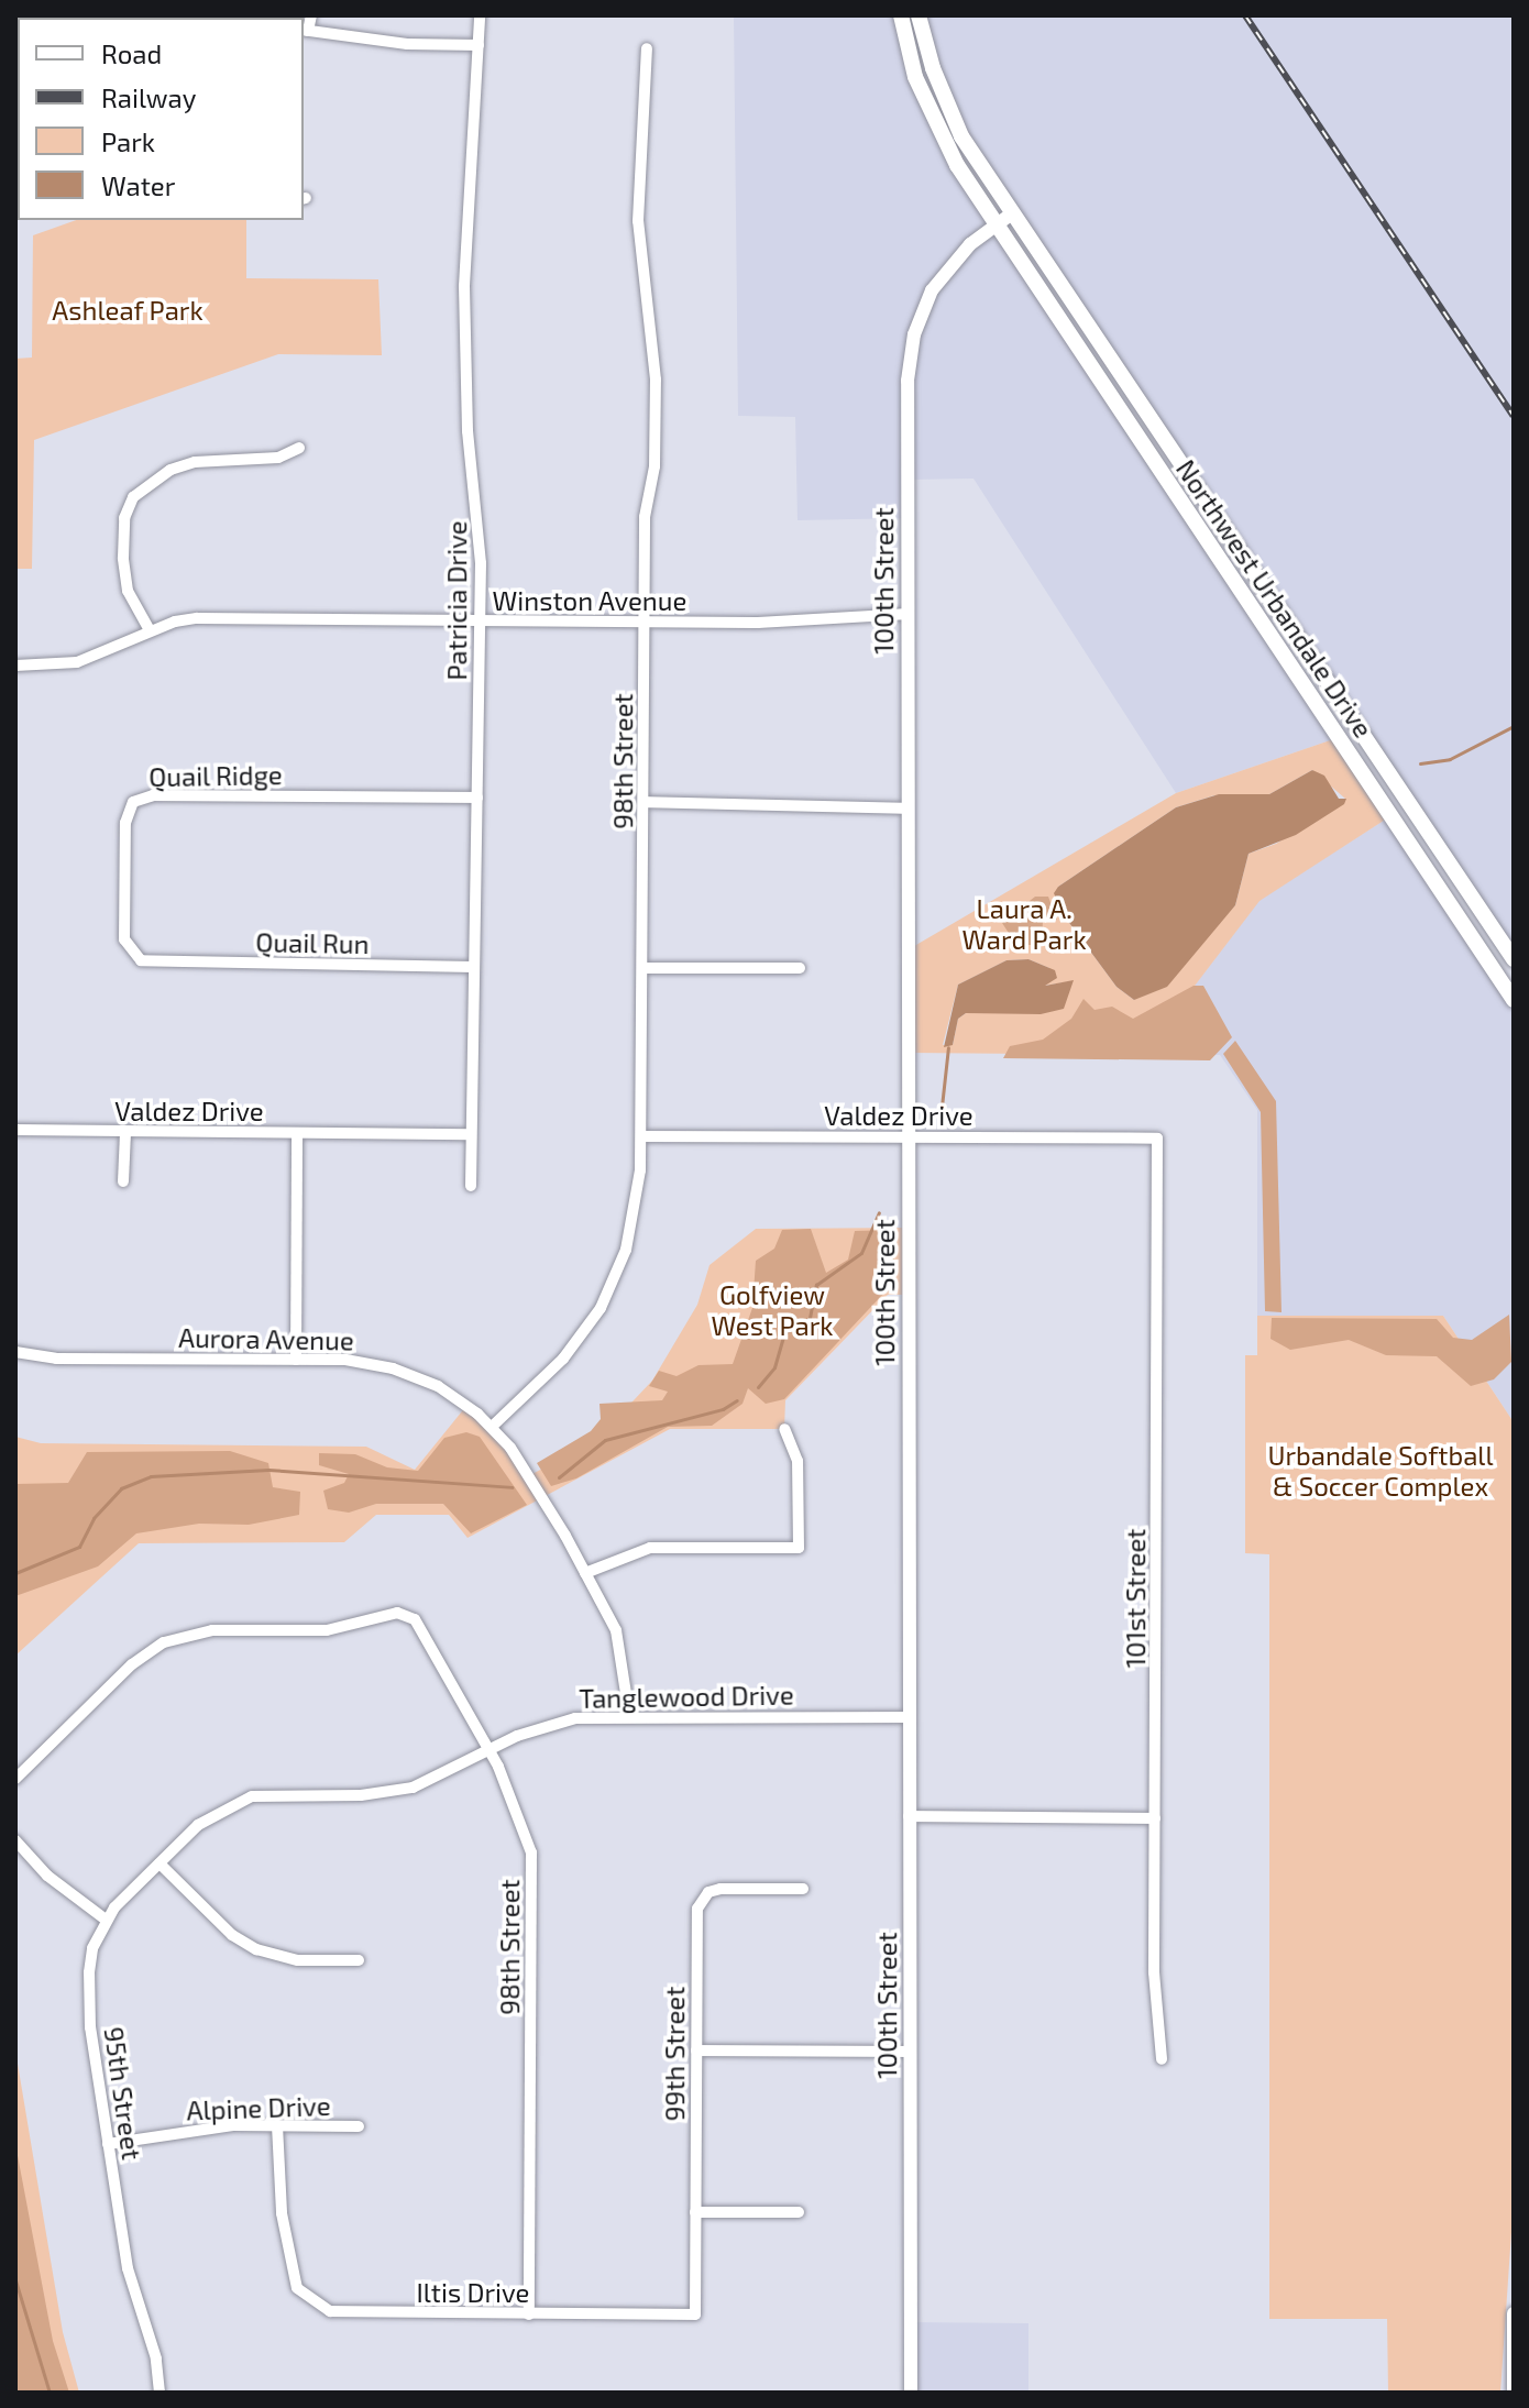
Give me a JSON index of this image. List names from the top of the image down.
{
  "streets": {
    "main road": ["Northwest Urbandale Drive"],
    "street": [
      "100th Street",
      "Patricia Drive",
      "Winston Avenue",
      "98th Street",
      "Quail Ridge",
      "Quail Run",
      "Valdez Drive",
      "Aurora Avenue",
      "101st Street",
      "Tanglewood Drive",
      "99th Street",
      "95th Street",
      "Alpine Drive",
      "Iltis Drive"
    ]
  },
  "crossings": [
    ["100th Street", "Northwest Urbandale Drive"],
    ["100th Street", "Winston Avenue"],
    ["100th Street", "Valdez Drive"],
    ["100th Street", "Tanglewood Drive"],
    ["Patricia Drive", "Winston Avenue"],
    ["Patricia Drive", "Quail Ridge"],
    ["Patricia Drive", "Quail Run"],
    ["Patricia Drive", "Valdez Drive"],
    ["Winston Avenue", "98th Street"],
    ["98th Street", "Valdez Drive"],
    ["98th Street", "Aurora Avenue"],
    ["98th Street", "Tanglewood Drive"],
    ["98th Street", "Iltis Drive"],
    ["Quail Ridge", "Quail Run"],
    ["Valdez Drive", "101st Street"],
    ["Aurora Avenue", "Tanglewood Drive"],
    ["Tanglewood Drive", "95th Street"],
    ["99th Street", "Iltis Drive"],
    ["95th Street", "Alpine Drive"],
    ["Alpine Drive", "Iltis Drive"]
  ],
  "parks": [
    "Ashleaf Park",
    "Laura A. Ward Park",
    "Golfview West Park",
    "Urbandale Softball & Soccer Complex"
  ],
  "legend": [
    "Road",
    "Railway",
    "Park",
    "Water"
  ]
}
